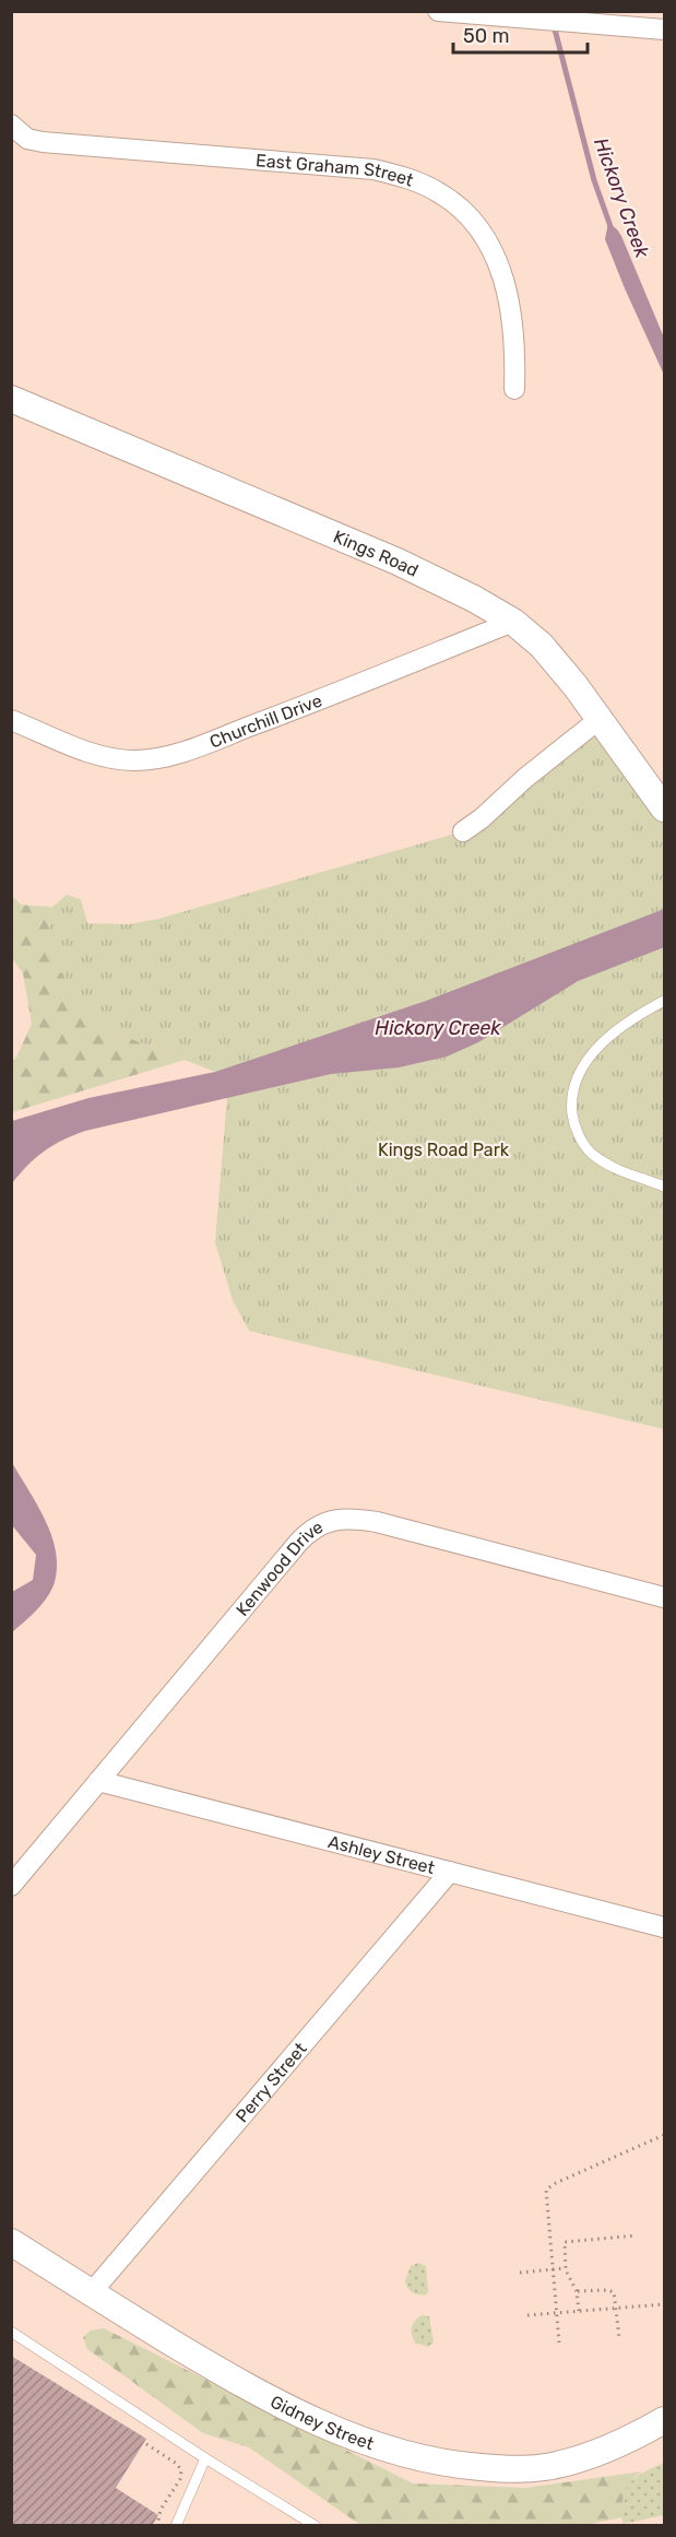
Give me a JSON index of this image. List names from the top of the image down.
{
  "streets": {
    "street": [
      "East Graham Street",
      "Kings Road",
      "Churchill Drive",
      "Kenwood Drive",
      "Ashley Street",
      "Perry Street",
      "Gidney Street"
    ]
  },
  "crossings": [
    ["Kings Road", "Churchill Drive"],
    ["Kenwood Drive", "Ashley Street"],
    ["Ashley Street", "Perry Street"],
    ["Perry Street", "Gidney Street"]
  ],
  "water": ["Hickory Creek"],
  "parks": ["Kings Road Park"],
  "scale_bar": "50 m"
}
